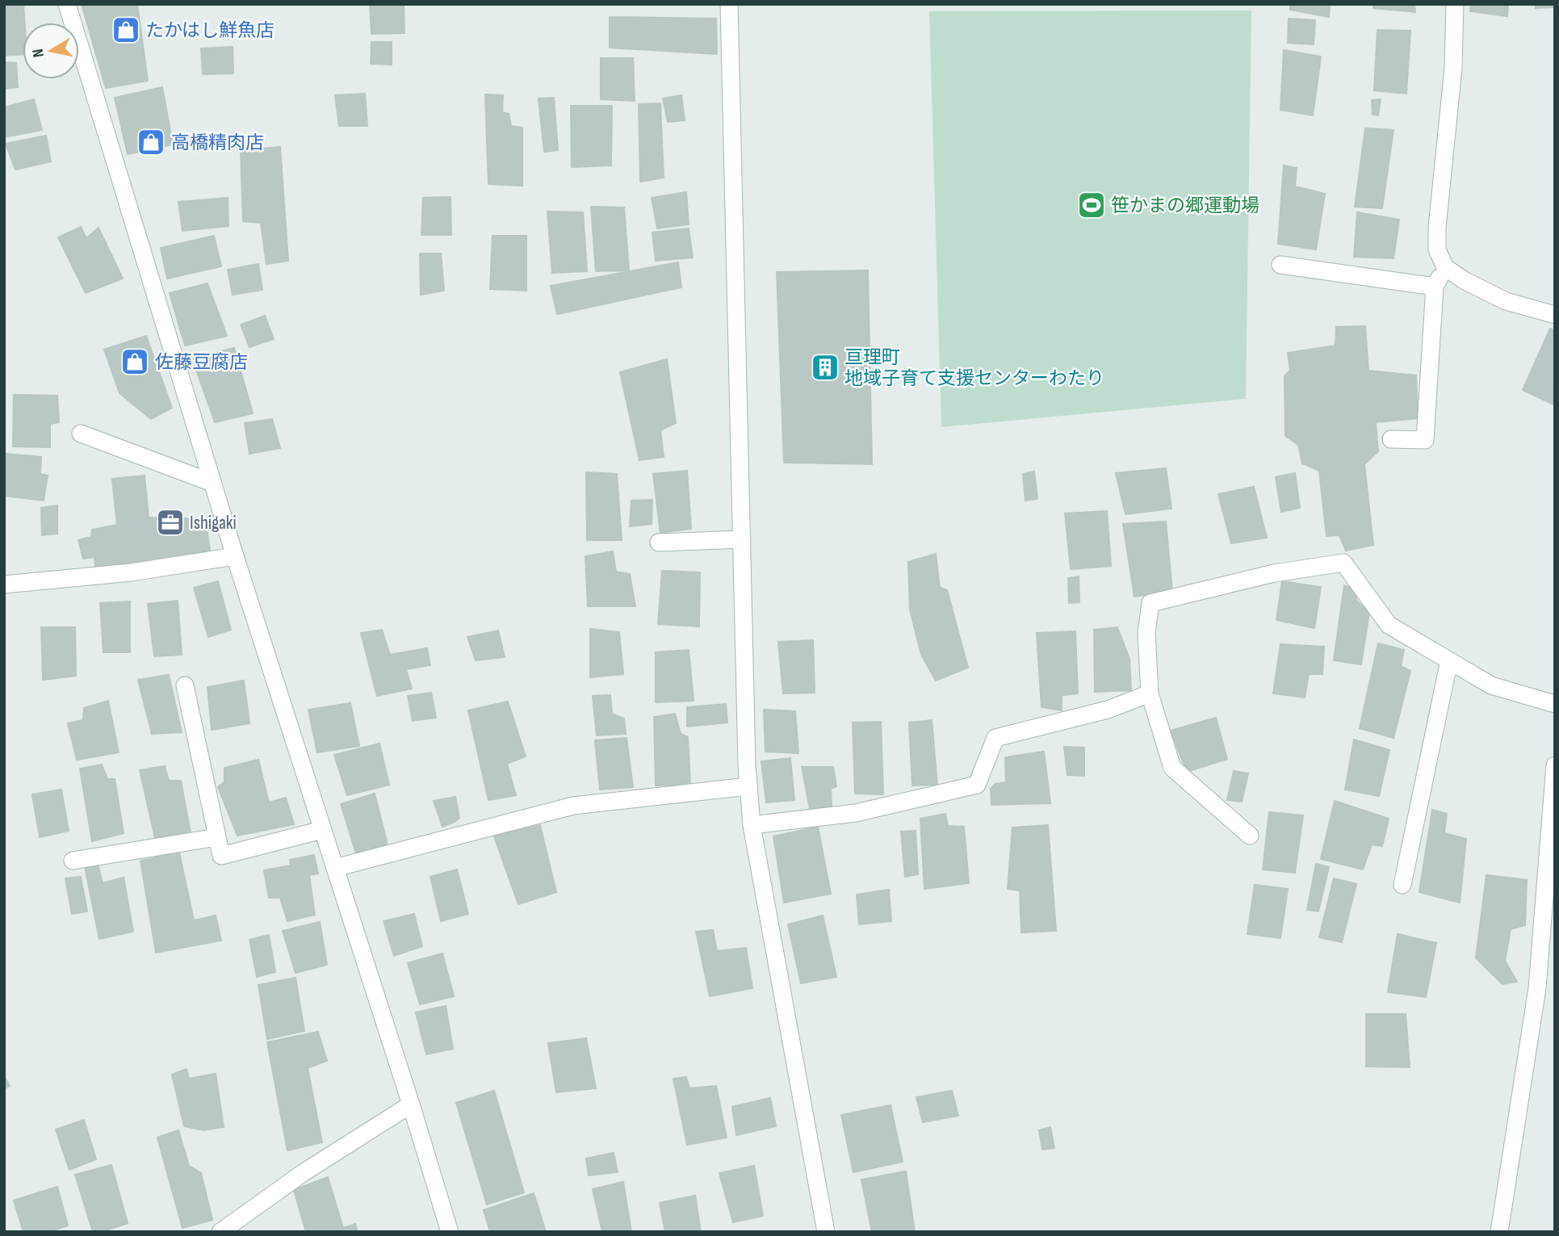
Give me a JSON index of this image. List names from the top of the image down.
{
  "places": {
    "shop": ["たかはし鮮魚店", "高橋精肉店", "佐藤豆腐店"],
    "sports": ["笹かまの郷運動場"],
    "building": ["亘理町 地域子育て支援センターわたり"],
    "office": ["Ishigaki"]
  },
  "north": "left"
}
